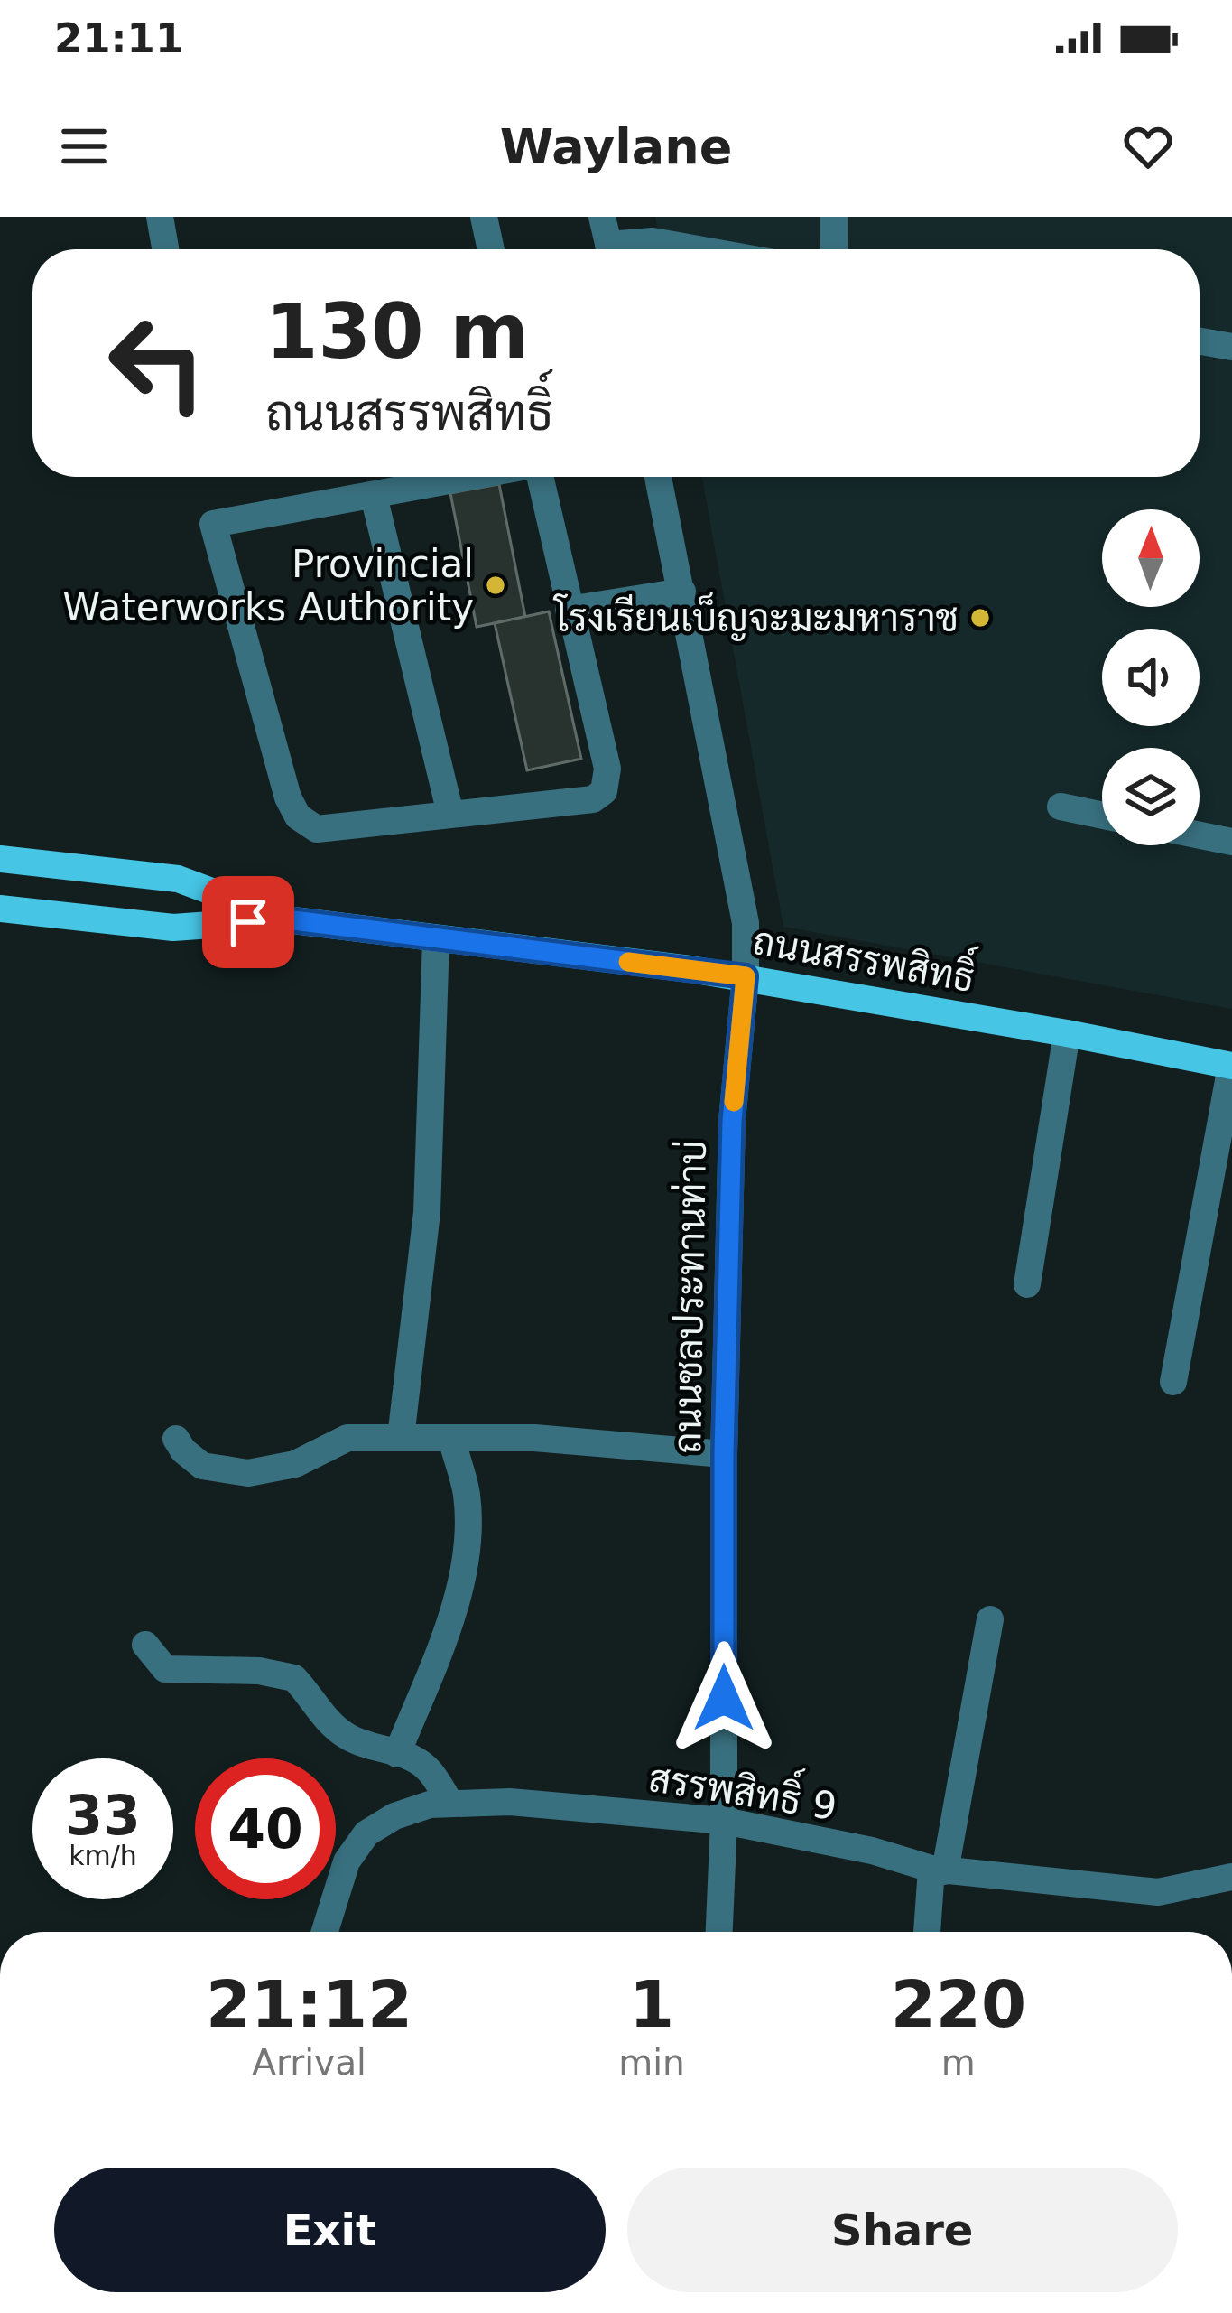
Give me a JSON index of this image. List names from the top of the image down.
{
  "streets": {
    "main road": ["ถนนสรรพสิทธิ์"],
    "street": ["ถนนชลประทานท่าบ่", "สรรพสิทธิ์ 9"]
  },
  "crossings": [
    ["ถนนสรรพสิทธิ์", "ถนนชลประทานท่าบ่"],
    ["ถนนชลประทานท่าบ่", "สรรพสิทธิ์ 9"]
  ],
  "places": ["Provincial Waterworks Authority", "โรงเรียนเบ็ญจะมะมหาราช"],
  "north": "top",
  "page": {
    "status": "21:11",
    "header": "Waylane",
    "turn": ["130 m", "ถนนสรรพสิทธิ์"],
    "speed": "33 km/h",
    "limit": "40",
    "eta": [
      "21:12",
      "Arrival",
      "1",
      "min",
      "220",
      "m"
    ],
    "buttons": ["Exit", "Share"]
  }
}
